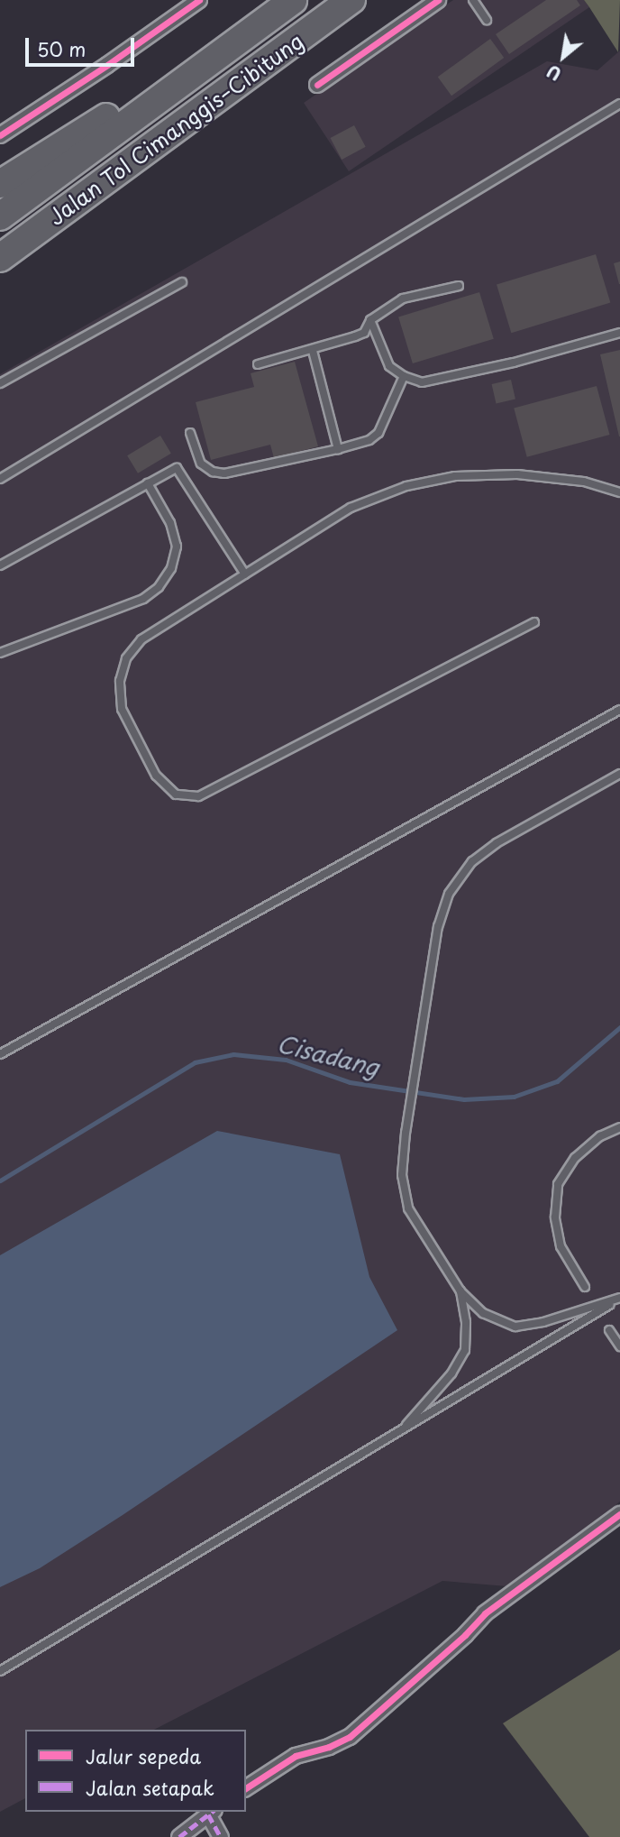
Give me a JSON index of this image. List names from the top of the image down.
{
  "streets": {
    "highway": ["Jalan Tol Cimanggis–Cibitung"]
  },
  "water": ["Cisadang"],
  "legend": ["Jalur sepeda", "Jalan setapak"],
  "scale_bar": "50 m",
  "north": "bottom left"
}
